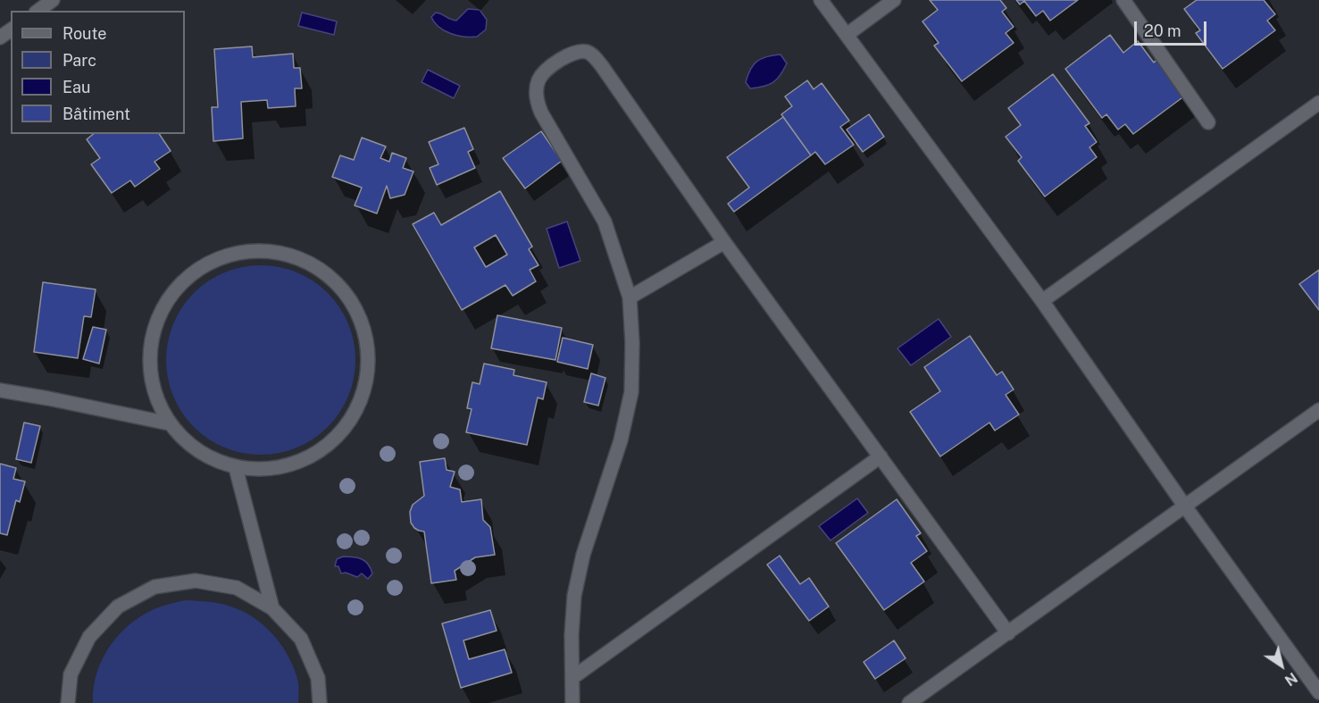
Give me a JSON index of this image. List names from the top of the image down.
{
  "legend": [
    "Route",
    "Parc",
    "Eau",
    "Bâtiment"
  ],
  "scale_bar": "20 m",
  "north": "bottom right"
}
